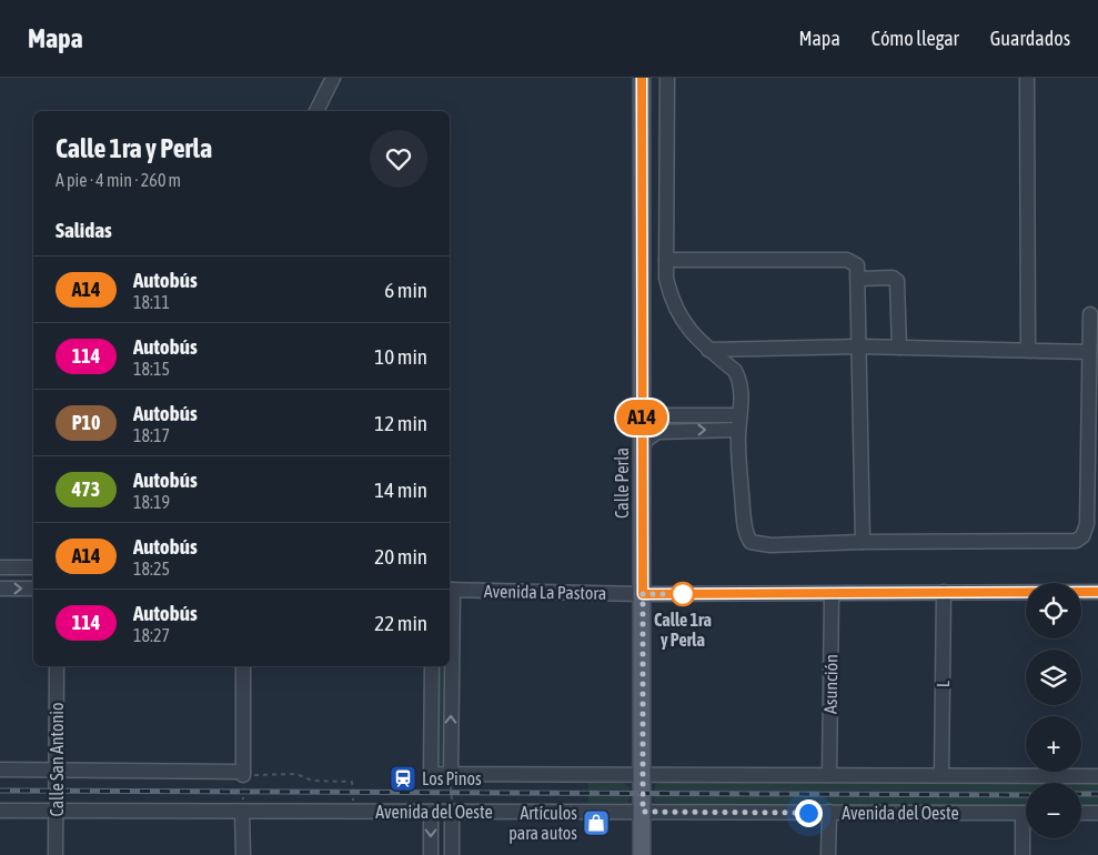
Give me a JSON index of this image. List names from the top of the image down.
{
  "streets": {
    "main road": ["Calle Perla"],
    "street": [
      "Avenida La Pastora",
      "Asunción",
      "L",
      "Calle San Antonio",
      "Avenida del Oeste"
    ]
  },
  "crossings": [
    ["Calle Perla", "Avenida La Pastora"],
    ["Calle Perla", "Avenida del Oeste"],
    ["Avenida La Pastora", "Asunción"],
    ["Avenida La Pastora", "L"],
    ["Asunción", "Avenida del Oeste"],
    ["L", "Avenida del Oeste"],
    ["Calle San Antonio", "Avenida del Oeste"]
  ],
  "places": {
    "other": ["Calle 1ra y Perla"],
    "station": ["Los Pinos"],
    "shop": ["Artículos para autos"]
  },
  "lines": ["bus line A14"],
  "page": {
    "header": "Mapa",
    "nav": ["Mapa", "Cómo llegar", "Guardados"],
    "on_map": "A14",
    "heading": [
      ["Calle 1ra y Perla", "A pie · 4 min · 260 m"],
      "Salidas"
    ],
    "list": [
      {
        "mark": "A14",
        "name": "Autobús",
        "note": "18:11",
        "value": "6 min"
      },
      {
        "mark": "114",
        "name": "Autobús",
        "note": "18:15",
        "value": "10 min"
      },
      {
        "mark": "P10",
        "name": "Autobús",
        "note": "18:17",
        "value": "12 min"
      },
      {
        "mark": "473",
        "name": "Autobús",
        "note": "18:19",
        "value": "14 min"
      },
      {
        "mark": "A14",
        "name": "Autobús",
        "note": "18:25",
        "value": "20 min"
      },
      {
        "mark": "114",
        "name": "Autobús",
        "note": "18:27",
        "value": "22 min"
      }
    ],
    "map_buttons": ["+", "−"]
  }
}
